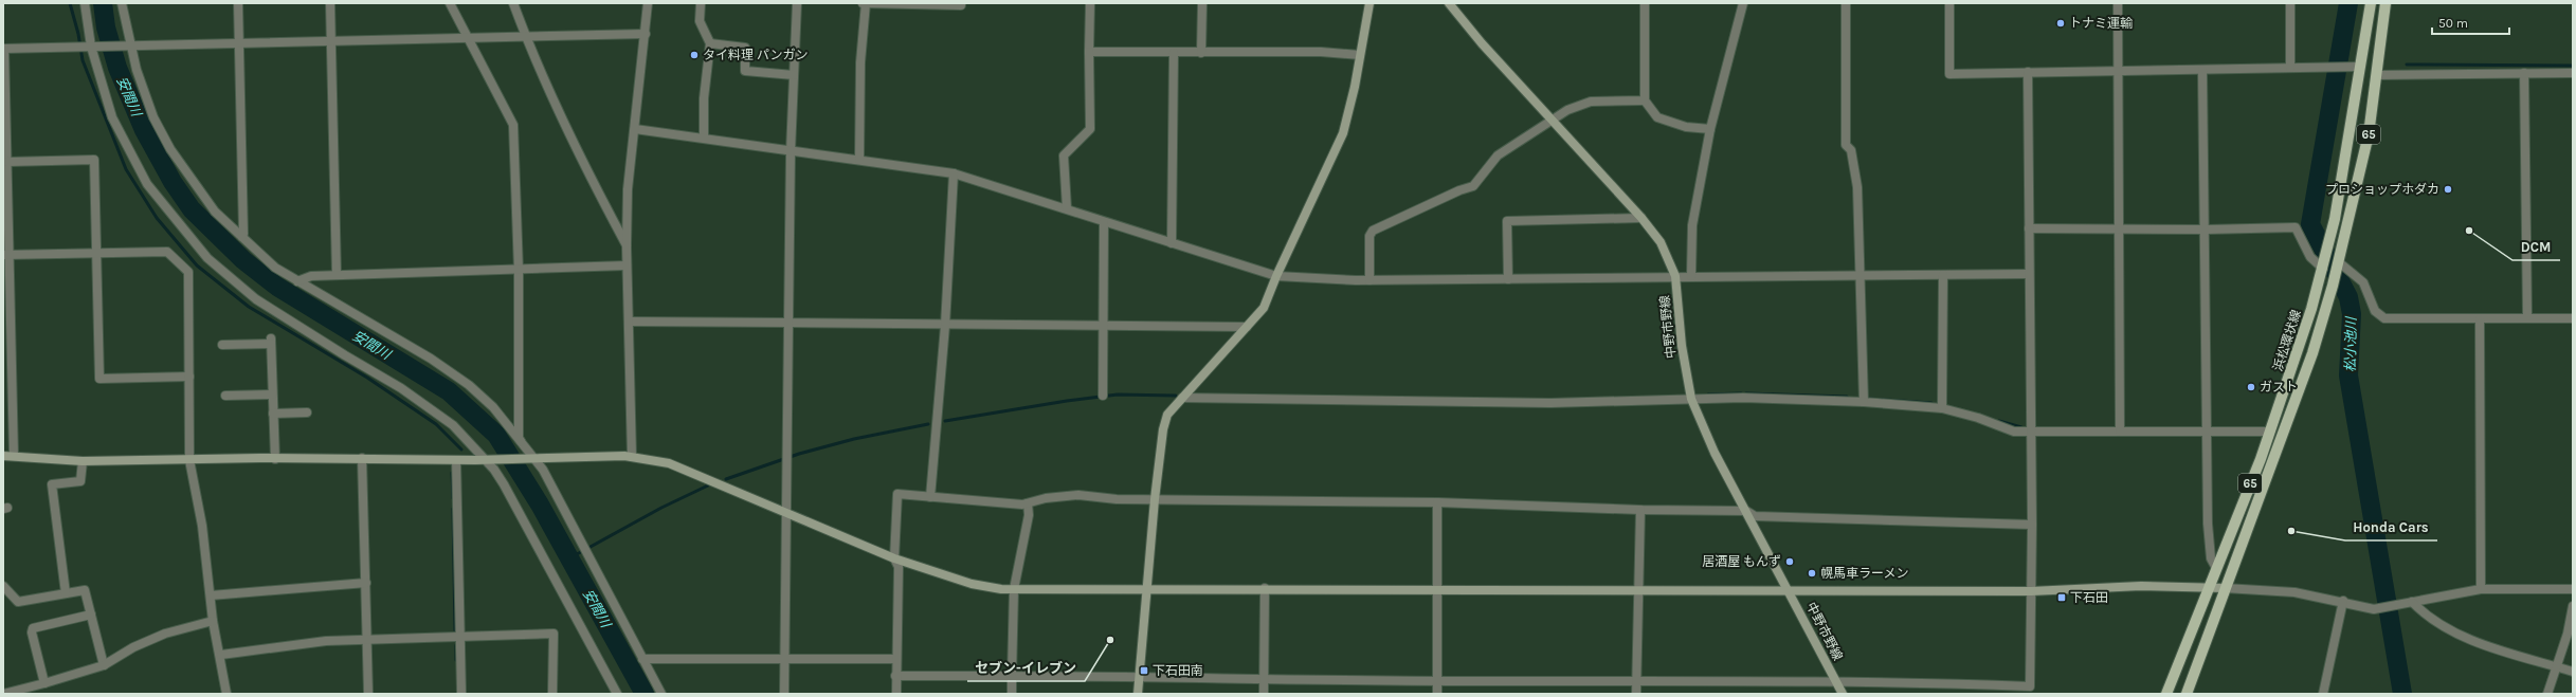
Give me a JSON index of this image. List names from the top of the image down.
{
  "streets": {
    "main road": ["65", "浜松環状線"],
    "street": ["中野市野線"]
  },
  "water": ["安間川", "松小池川"],
  "places": {
    "other": [
      "トナミ運輸",
      "タイ料理 パンガン",
      "プロショップホダカ",
      "DCM",
      "ガスト",
      "Honda Cars",
      "居酒屋 もんず",
      "幌馬車ラーメン",
      "セブン-イレブン"
    ],
    "transit": ["下石田", "下石田南"]
  },
  "scale_bar": "50 m"
}
